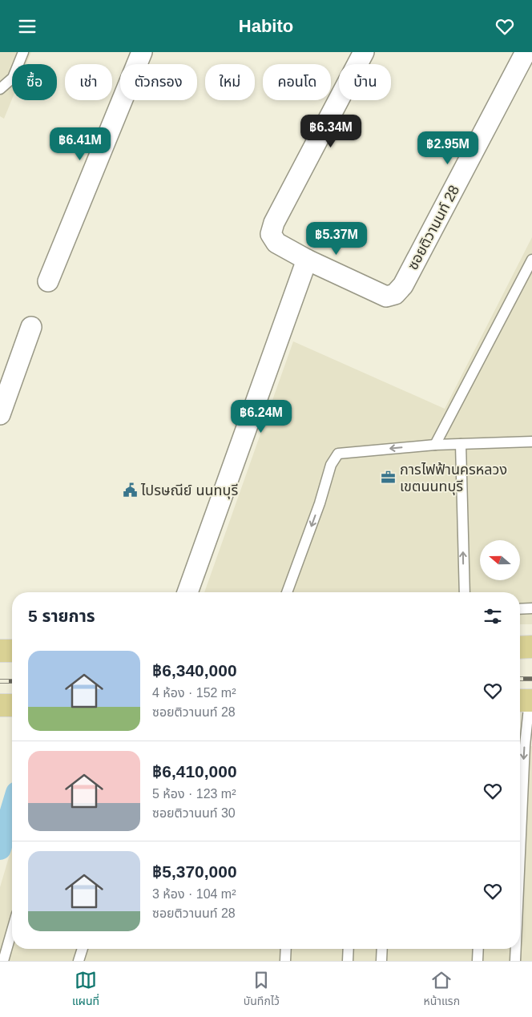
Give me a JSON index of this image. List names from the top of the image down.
{
  "streets": {
    "street": ["ซอยติวานนท์ 28"]
  },
  "places": {
    "office": ["การไฟฟ้านครหลวง เขตนนทบุรี"],
    "public building": ["ไปรษณีย์ นนทบุรี"]
  },
  "north": "left",
  "page": {
    "header": "Habito",
    "chip": [
      "ซื้อ",
      "เช่า",
      "ตัวกรอง",
      "ใหม่",
      "คอนโด",
      "บ้าน"
    ],
    "price": [
      "฿6.34M",
      "฿6.41M",
      "฿2.95M",
      "฿5.37M",
      "฿6.24M"
    ],
    "heading": "5 รายการ",
    "list": [
      {
        "name": "฿6,340,000",
        "note": "4 ห้อง · 152 m² · ซอยติวานนท์ 28"
      },
      {
        "name": "฿6,410,000",
        "note": "5 ห้อง · 123 m² · ซอยติวานนท์ 30"
      },
      {
        "name": "฿5,370,000",
        "note": "3 ห้อง · 104 m² · ซอยติวานนท์ 28"
      }
    ],
    "tabs": ["แผนที่", "บันทึกไว้", "หน้าแรก"]
  }
}
